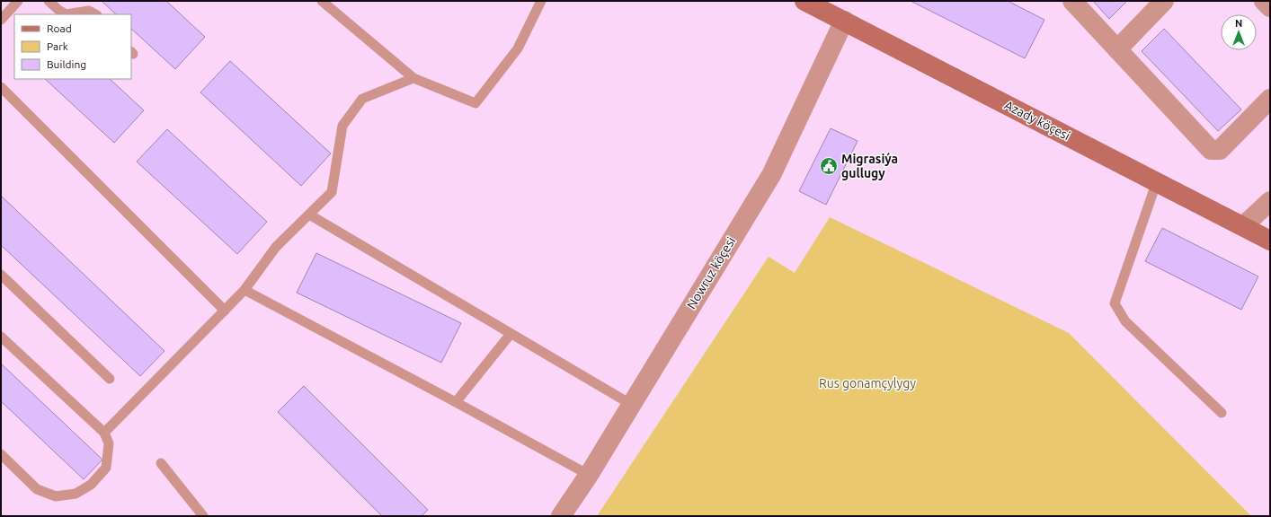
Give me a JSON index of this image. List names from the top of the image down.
{
  "streets": {
    "main road": ["Azady köçesi"],
    "street": ["Nowruz köçesi"]
  },
  "crossings": [
    ["Azady köçesi", "Nowruz köçesi"]
  ],
  "parks": ["Rus gonamçylygy"],
  "places": {
    "public building": ["Migrasiýa gullugy"]
  },
  "legend": ["Road", "Park", "Building"],
  "north": "top"
}
